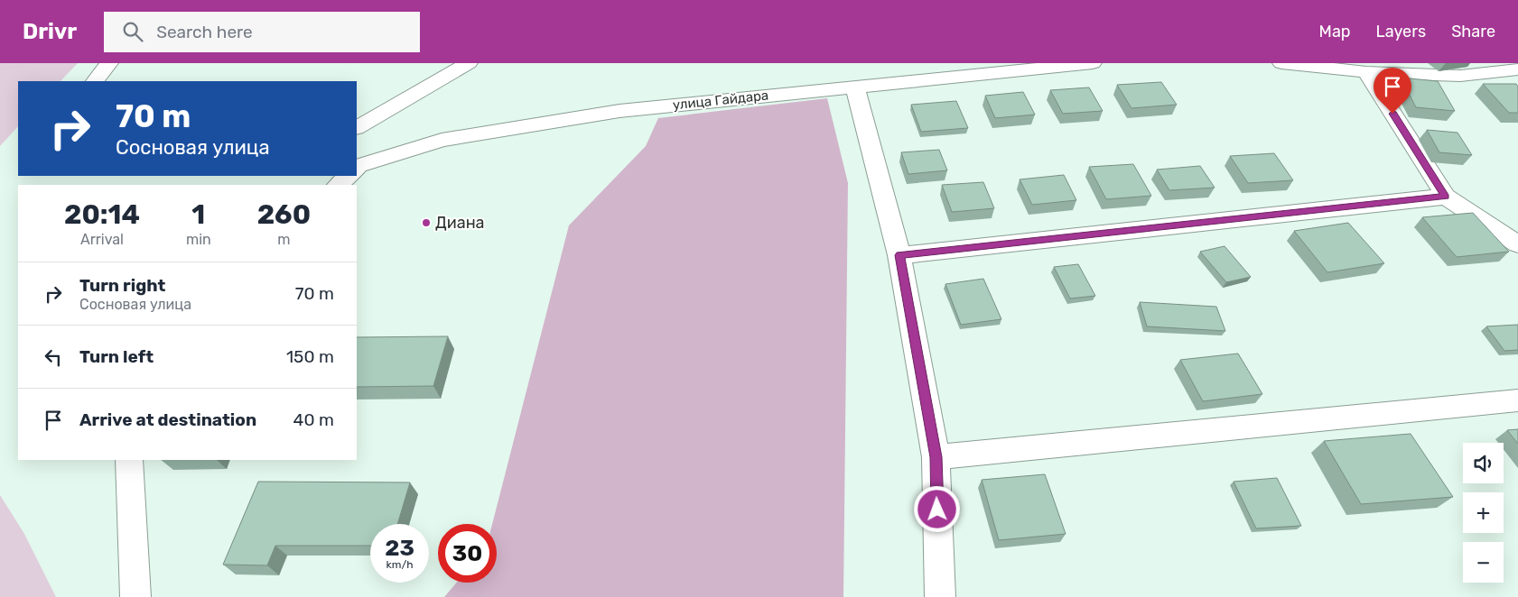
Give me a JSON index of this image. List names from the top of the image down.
{
  "streets": {
    "street": ["улица Гайдара"]
  },
  "places": ["Диана"],
  "page": {
    "header": "Drivr",
    "search": "Search here",
    "nav": ["Map", "Layers", "Share"],
    "turn": ["70 m", "Сосновая улица"],
    "eta": [
      "20:14",
      "Arrival",
      "1",
      "min",
      "260",
      "m"
    ],
    "list": [
      {
        "name": "Turn right",
        "note": "Сосновая улица",
        "value": "70 m"
      },
      {
        "name": "Turn left",
        "value": "150 m"
      },
      {
        "name": "Arrive at destination",
        "value": "40 m"
      }
    ],
    "map_buttons": ["+", "−"],
    "speed": "23 km/h",
    "limit": "30"
  }
}
